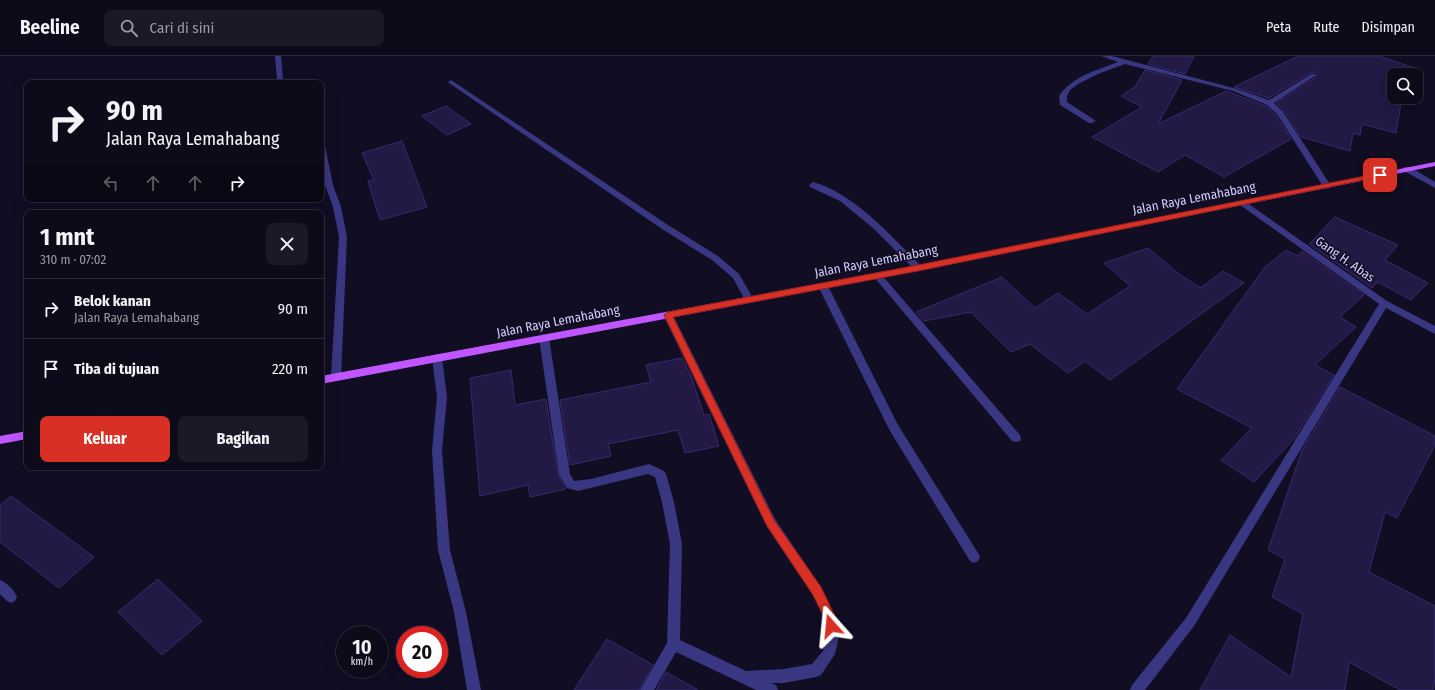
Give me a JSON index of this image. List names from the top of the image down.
{
  "streets": {
    "main road": ["Jalan Raya Lemahabang"],
    "street": ["Gang H. Abas"]
  },
  "crossings": [
    ["Jalan Raya Lemahabang", "Gang H. Abas"]
  ],
  "page": {
    "header": "Beeline",
    "search": "Cari di sini",
    "nav": ["Peta", "Rute", "Disimpan"],
    "turn": ["90 m", "Jalan Raya Lemahabang"],
    "heading": ["1 mnt", "310 m · 07:02"],
    "list": [
      {
        "name": "Belok kanan",
        "note": "Jalan Raya Lemahabang",
        "value": "90 m"
      },
      {
        "name": "Tiba di tujuan",
        "value": "220 m"
      }
    ],
    "buttons": ["Keluar", "Bagikan"],
    "speed": "10 km/h",
    "limit": "20"
  }
}
